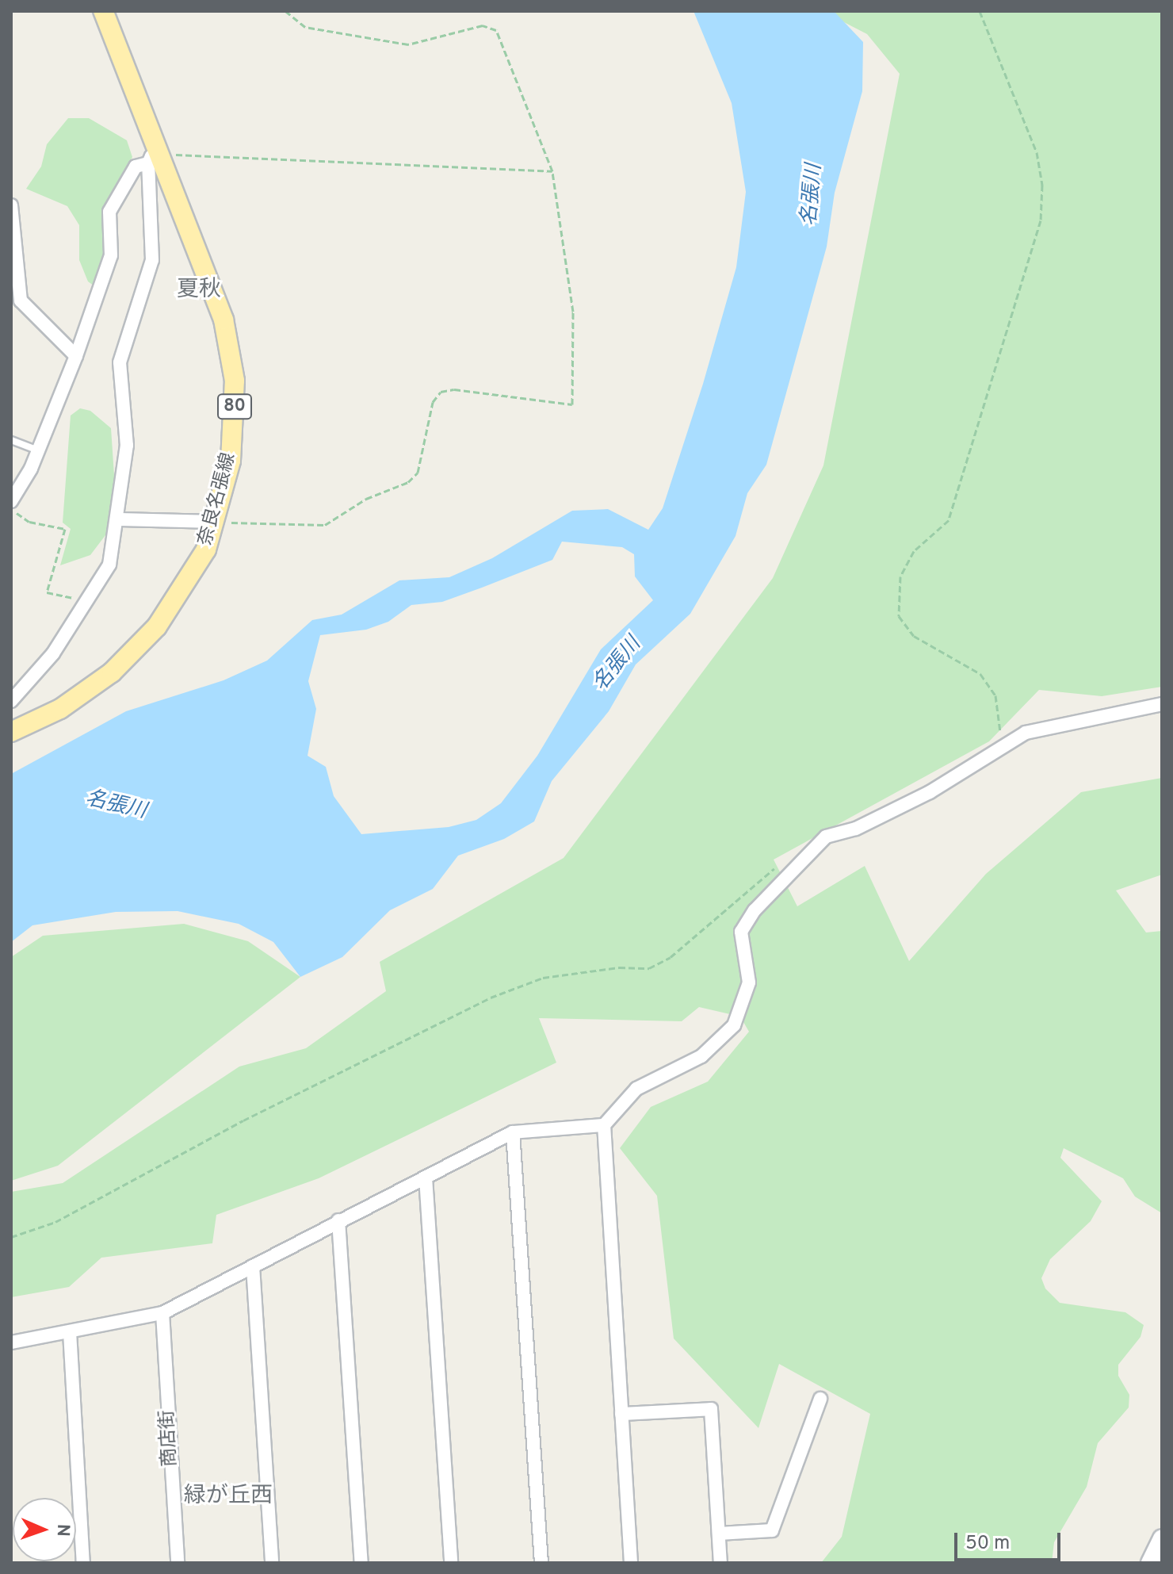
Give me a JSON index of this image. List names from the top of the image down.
{
  "streets": {
    "main road": ["80", "奈良名張線"],
    "street": ["商店街"]
  },
  "districts": ["夏秋", "緑が丘西"],
  "water": ["名張川"],
  "scale_bar": "50 m",
  "north": "right"
}
